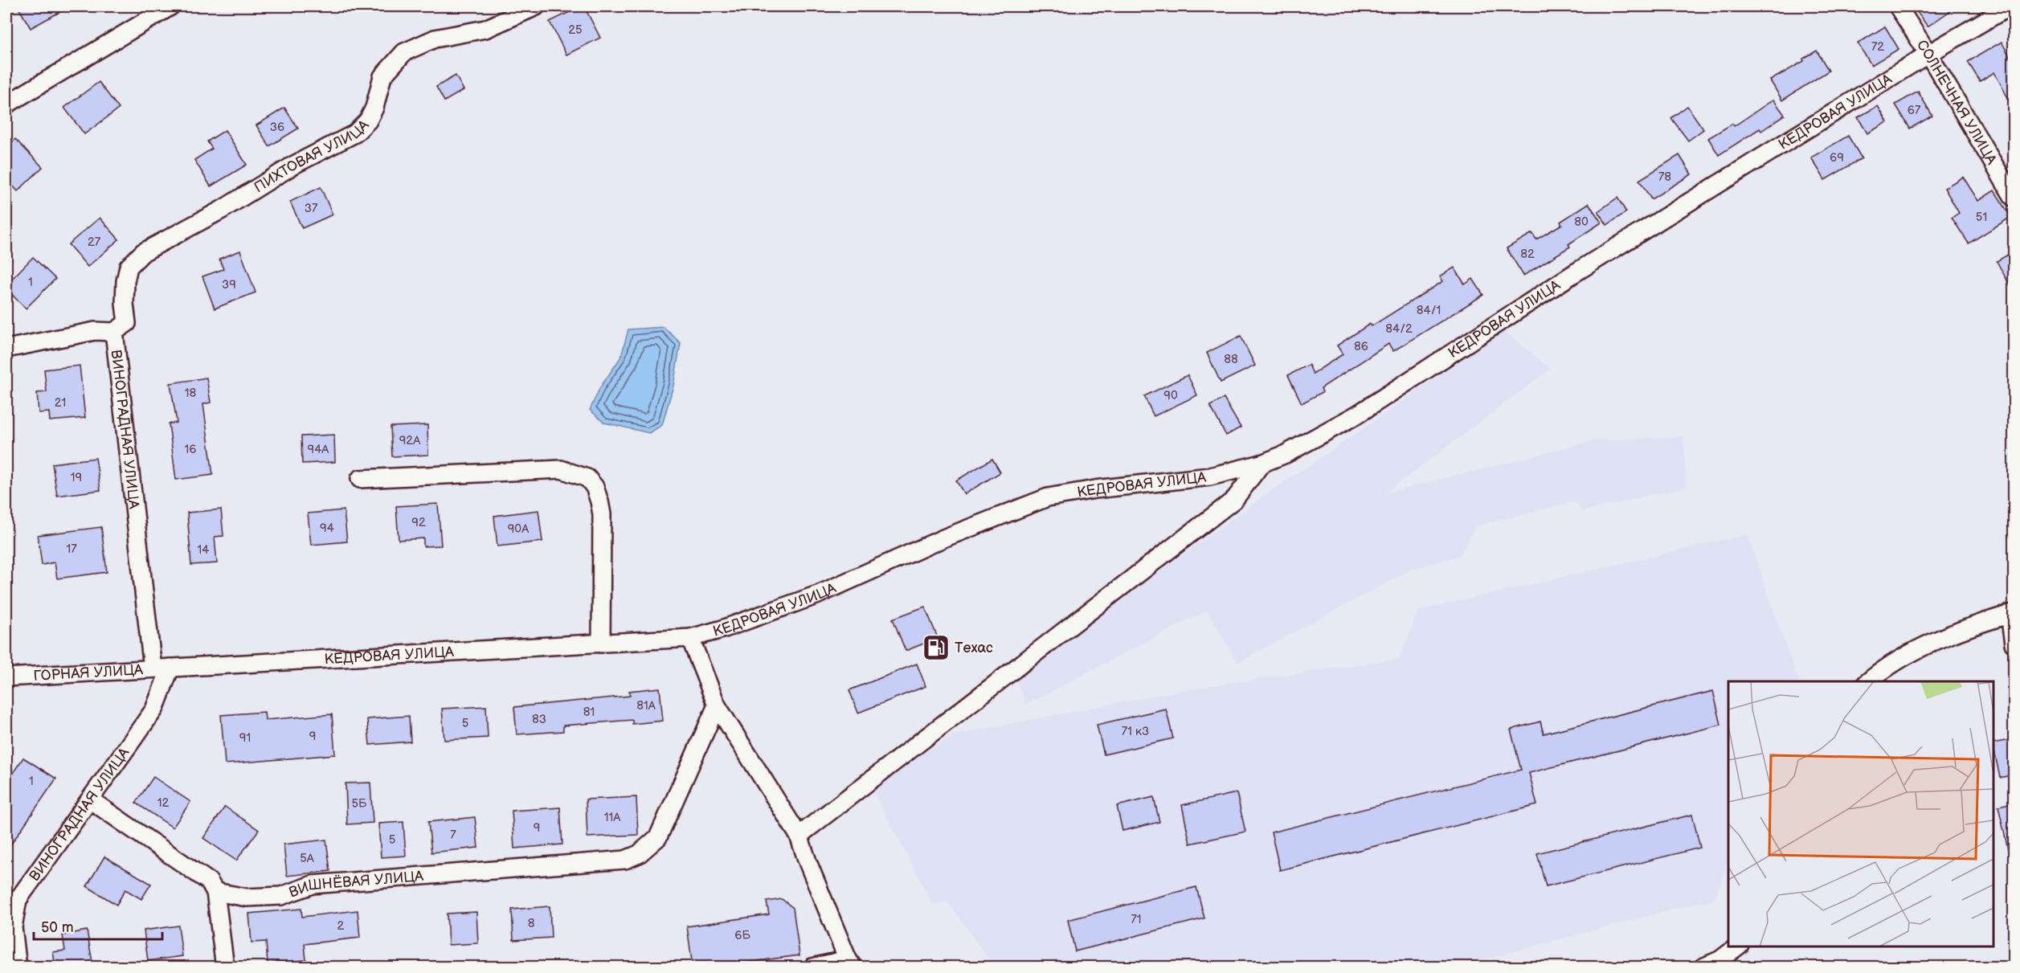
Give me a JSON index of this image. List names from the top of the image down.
{
  "streets": {
    "street": [
      "СОЛНЕЧНАЯ УЛИЦА",
      "КЕДРОВАЯ УЛИЦА",
      "ПИХТОВАЯ УЛИЦА",
      "ВИНОГРАДНАЯ УЛИЦА",
      "ГОРНАЯ УЛИЦА",
      "ВИШНЁВАЯ УЛИЦА"
    ]
  },
  "crossings": [
    ["СОЛНЕЧНАЯ УЛИЦА", "КЕДРОВАЯ УЛИЦА"],
    ["КЕДРОВАЯ УЛИЦА", "ВИНОГРАДНАЯ УЛИЦА"],
    ["КЕДРОВАЯ УЛИЦА", "ГОРНАЯ УЛИЦА"],
    ["ПИХТОВАЯ УЛИЦА", "ВИНОГРАДНАЯ УЛИЦА"],
    ["ВИНОГРАДНАЯ УЛИЦА", "ГОРНАЯ УЛИЦА"]
  ],
  "places": {
    "fuel station": ["Техас"]
  },
  "house_numbers": [
    "25",
    "72",
    "67",
    "36",
    "69",
    "78",
    "37",
    "51",
    "80",
    "27",
    "82",
    "1",
    "39",
    "84/1",
    "84/2",
    "86",
    "88",
    "18",
    "90",
    "21",
    "92А",
    "16",
    "94А",
    "19",
    "92",
    "94",
    "90А",
    "17",
    "14",
    "81А",
    "81",
    "83",
    "5",
    "71 к3",
    "9",
    "91",
    "1",
    "12",
    "5Б",
    "11А",
    "9",
    "7",
    "5",
    "5А",
    "71",
    "8",
    "2",
    "6Б"
  ],
  "scale_bar": "50 m"
}
